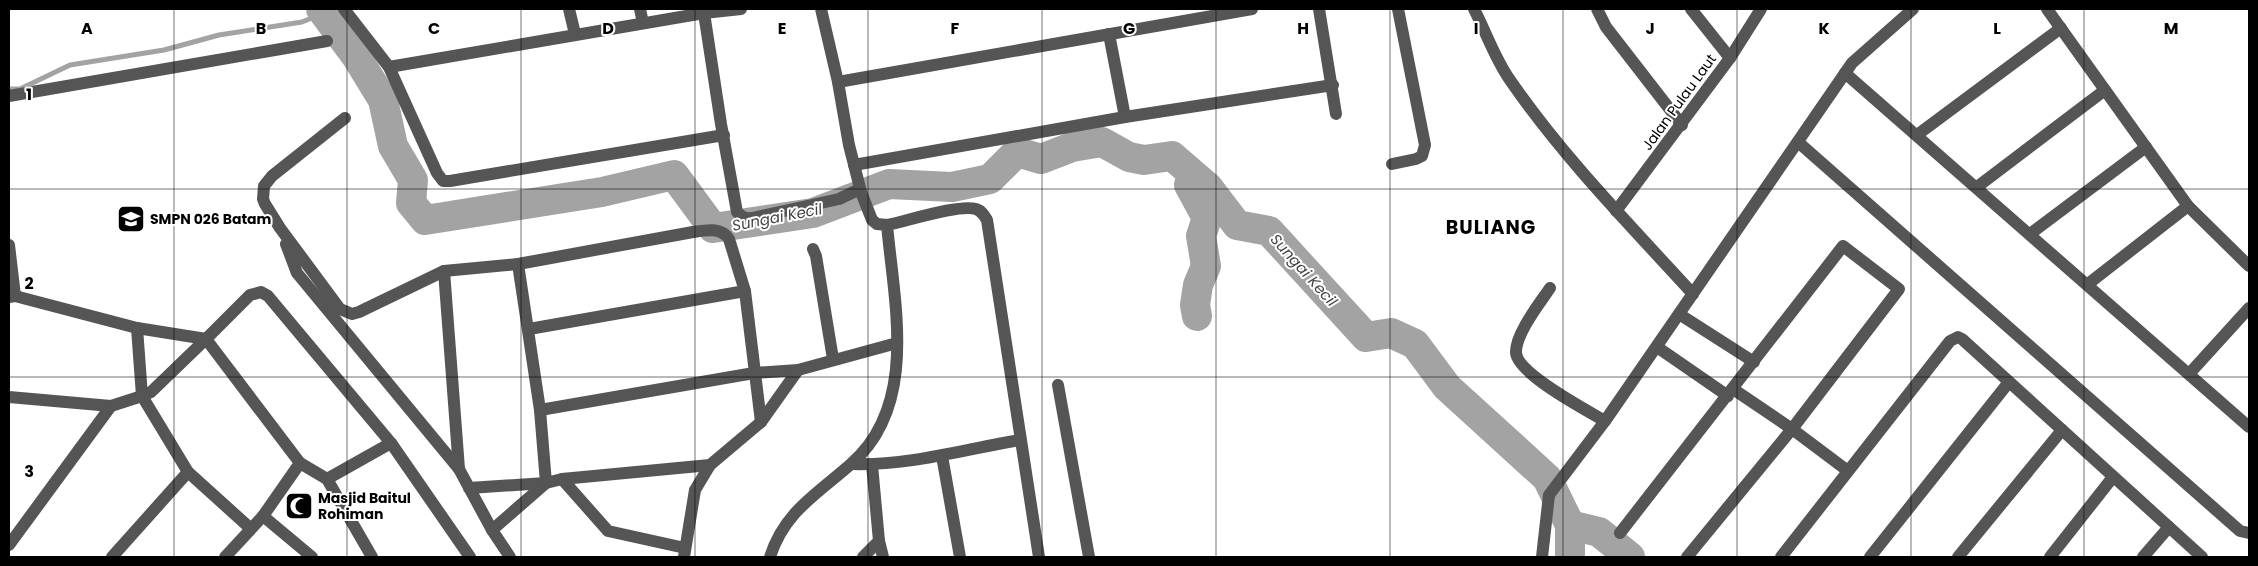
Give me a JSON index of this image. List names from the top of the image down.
{
  "streets": {
    "street": ["Jalan Pulau Laut"]
  },
  "districts": ["BULIANG"],
  "water": ["Sungai Kecil"],
  "places": {
    "school or university": ["SMPN 026 Batam"],
    "mosque": ["Masjid Baitul Rohiman"]
  },
  "grid": {
    "columns": [
      "A",
      "B",
      "C",
      "D",
      "E",
      "F",
      "G",
      "H",
      "I",
      "J",
      "K",
      "L",
      "M"
    ],
    "rows": ["1", "2", "3"]
  }
}
